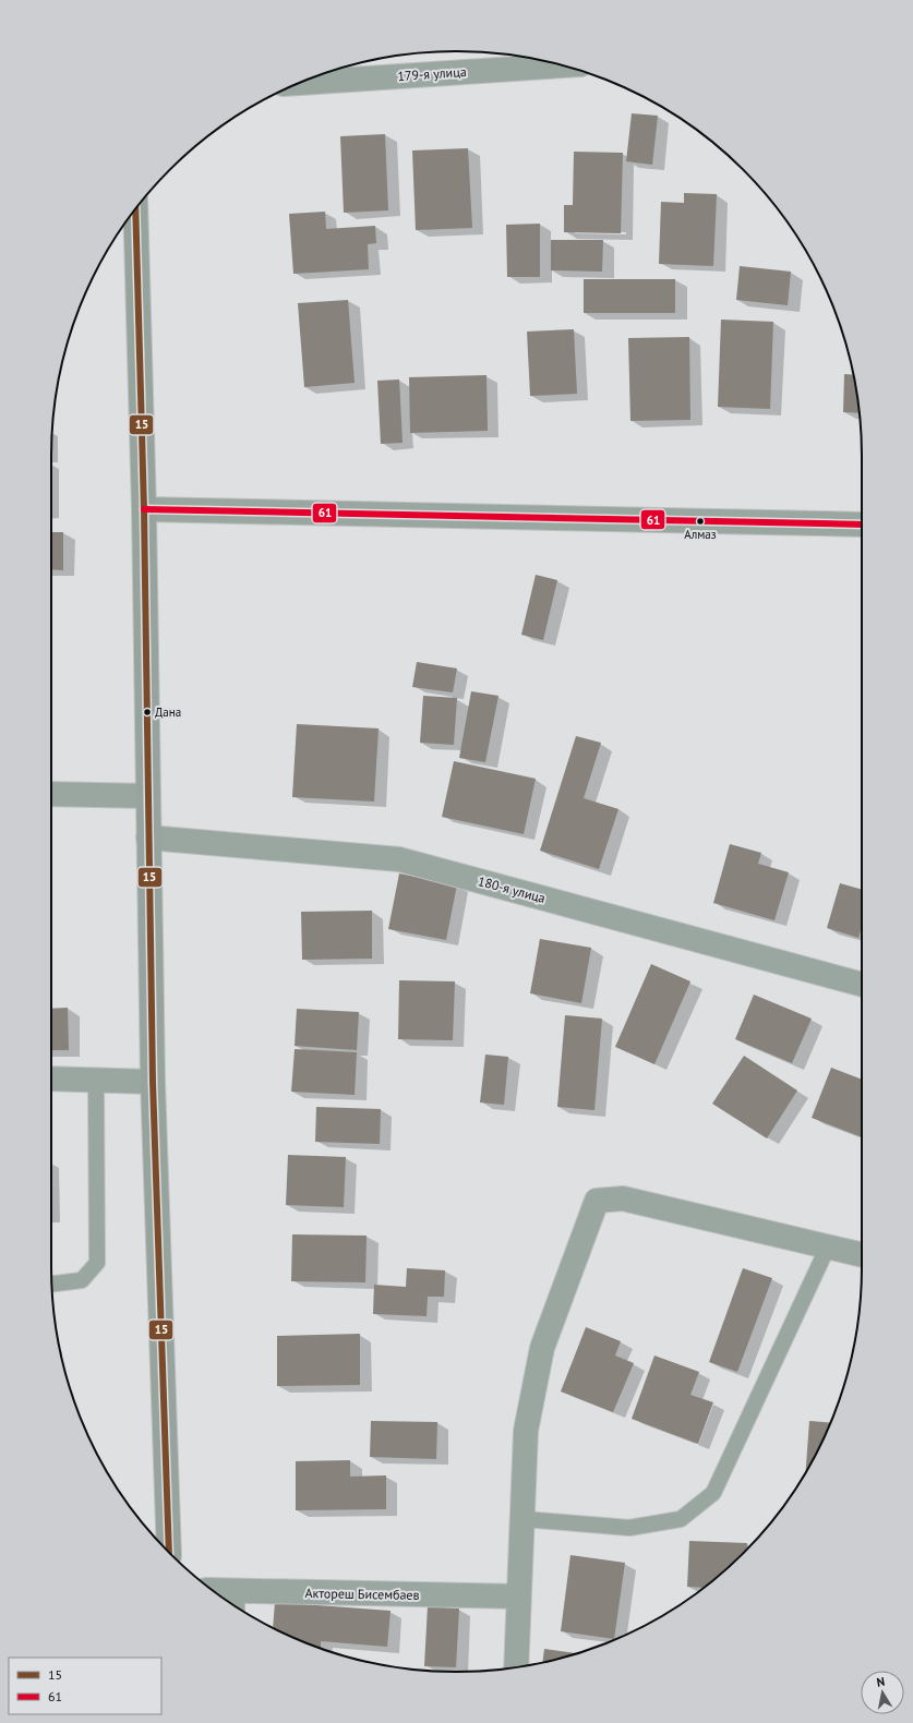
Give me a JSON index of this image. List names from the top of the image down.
{
  "streets": {
    "street": ["179-я улица", "180-я улица", "Актореш Бисембаев"]
  },
  "places": ["Алмаз", "Дана"],
  "lines": ["transit line 15", "transit line 61"],
  "legend": ["15", "61"],
  "north": "top"
}
